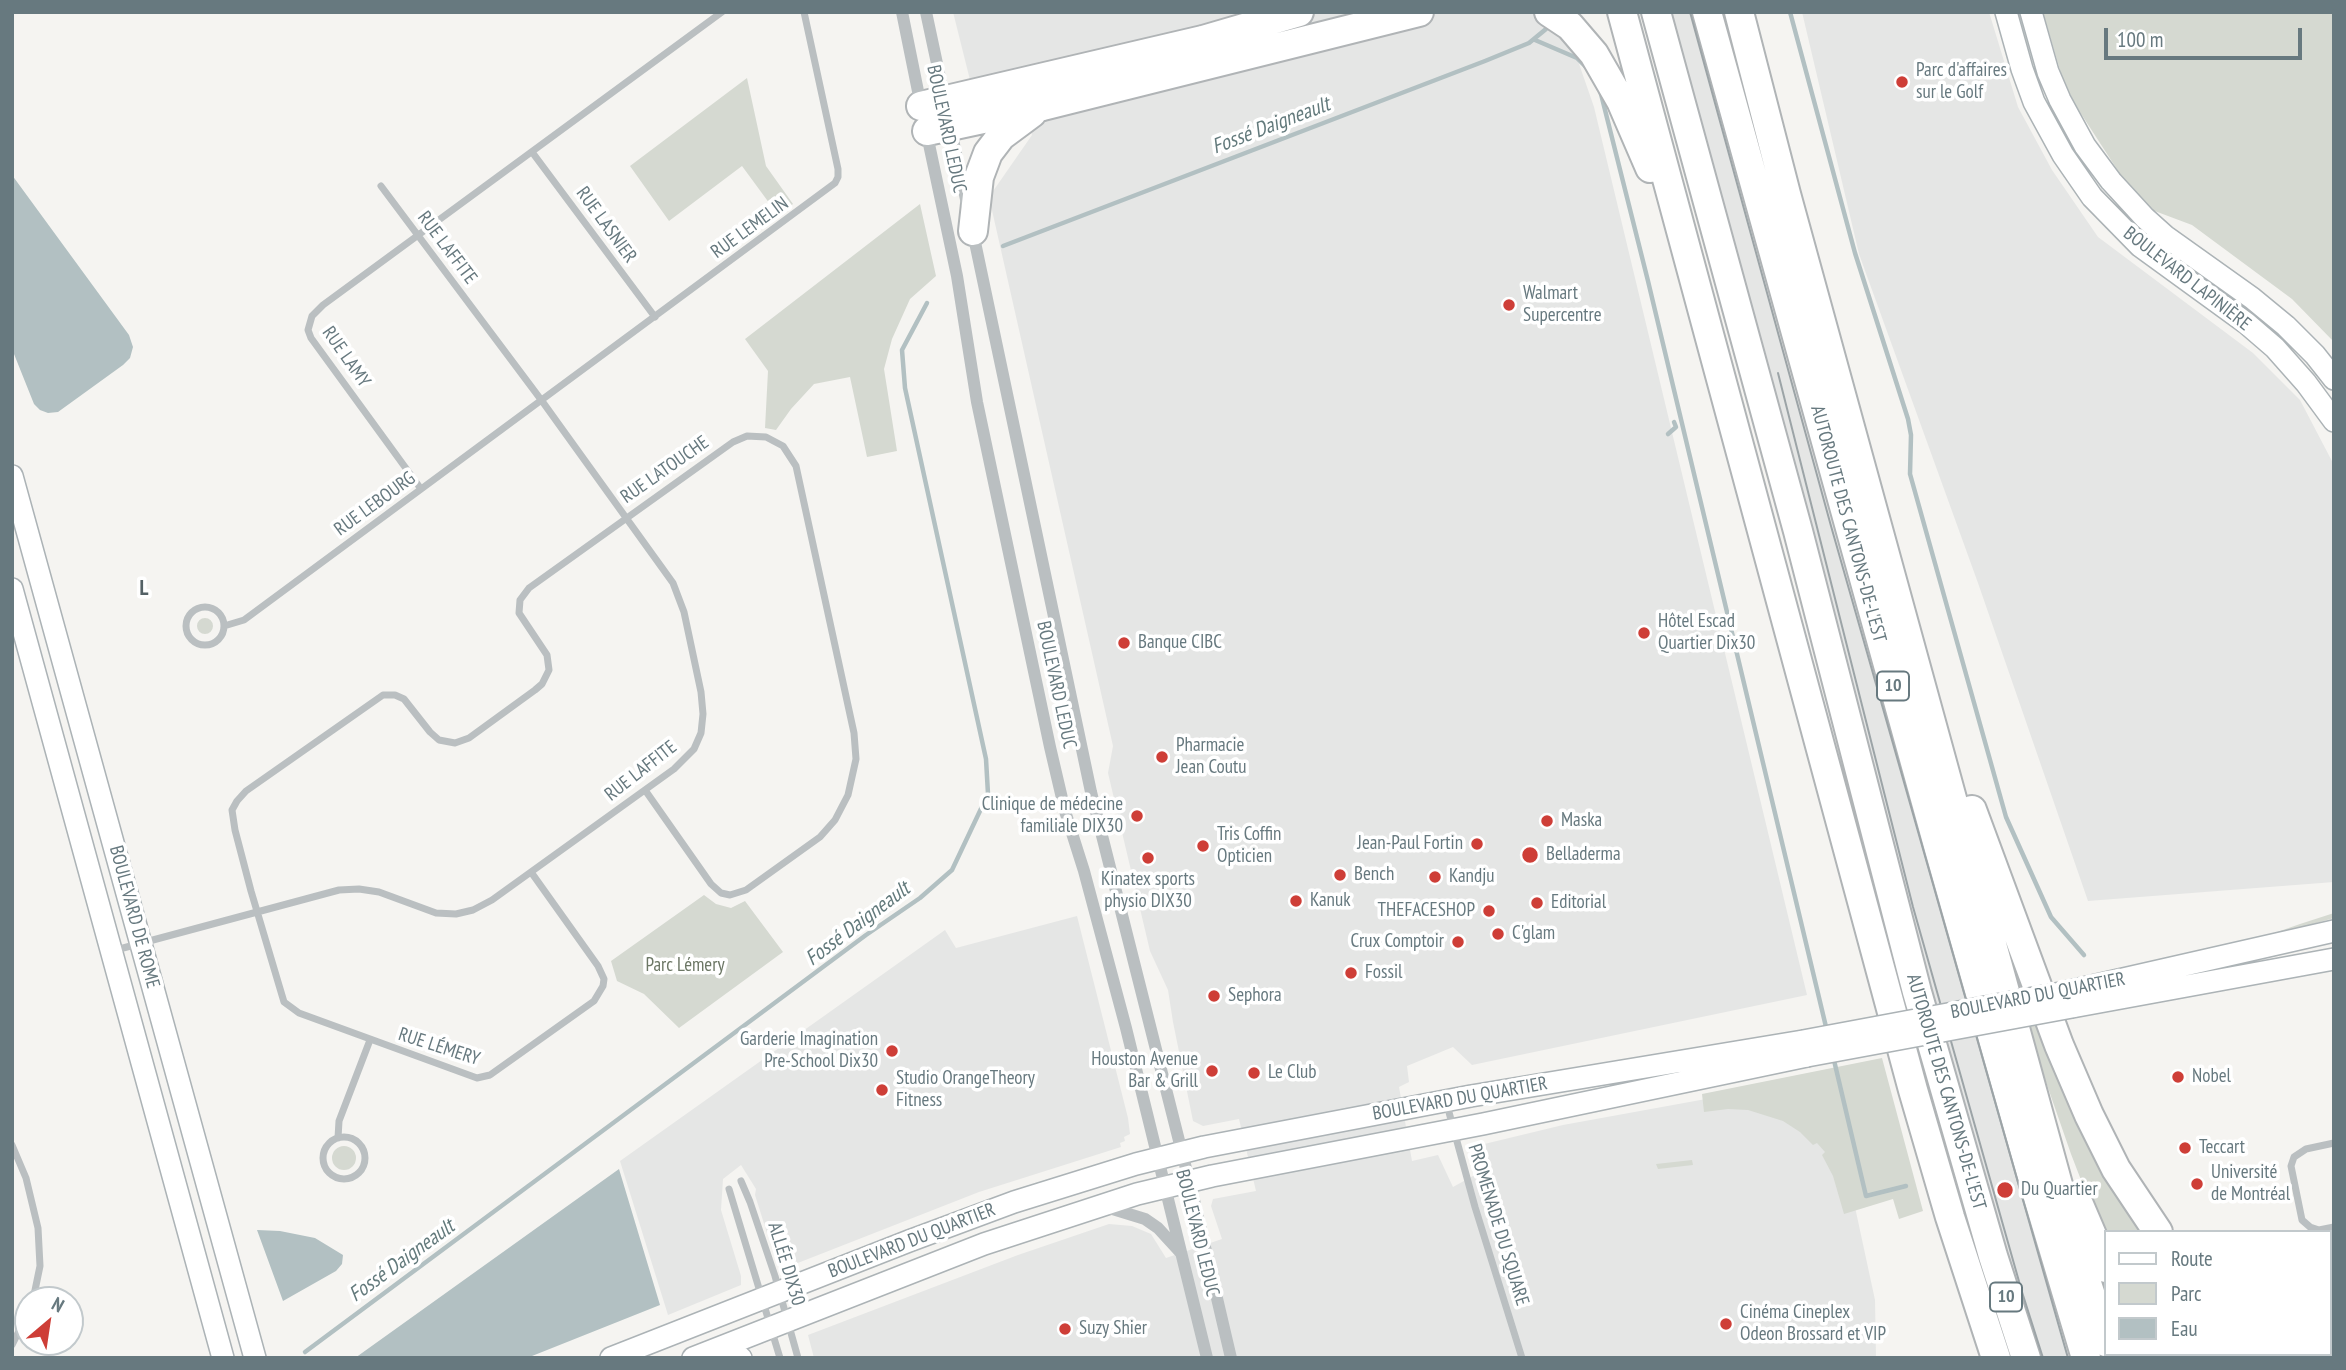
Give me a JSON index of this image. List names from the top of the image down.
{
  "streets": {
    "highway": ["AUTOROUTE DES CANTONS-DE-L'EST", "10"],
    "main road": ["BOULEVARD LAPINIÈRE", "BOULEVARD DE ROME", "BOULEVARD DU QUARTIER"],
    "street": [
      "BOULEVARD LEDUC",
      "RUE LASNIER",
      "RUE LEMELIN",
      "RUE LAFFITE",
      "RUE LAMY",
      "RUE LATOUCHE",
      "RUE LEBOURG",
      "RUE LÉMERY",
      "PROMENADE DU SQUARE",
      "ALLÉE DIX30"
    ]
  },
  "crossings": [
    ["BOULEVARD LEDUC", "BOULEVARD DU QUARTIER"],
    ["RUE LASNIER", "RUE LEMELIN"],
    ["RUE LEMELIN", "RUE LAFFITE"],
    ["RUE LEMELIN", "RUE LEBOURG"],
    ["RUE LAFFITE", "RUE LAMY"],
    ["RUE LAFFITE", "RUE LATOUCHE"],
    ["RUE LAFFITE", "RUE LEBOURG"],
    ["RUE LAFFITE", "BOULEVARD DE ROME"],
    ["RUE LAFFITE", "RUE LÉMERY"],
    ["RUE LAMY", "RUE LEBOURG"],
    ["RUE LATOUCHE", "RUE LÉMERY"],
    ["BOULEVARD DU QUARTIER", "PROMENADE DU SQUARE"],
    ["BOULEVARD DU QUARTIER", "ALLÉE DIX30"]
  ],
  "districts": ["L"],
  "water": ["Fossé Daigneault"],
  "parks": ["Parc Lémery"],
  "places": [
    "Parc d'affaires sur le Golf",
    "Walmart Supercentre",
    "Hôtel Escad Quartier Dix30",
    "Banque CIBC",
    "Pharmacie Jean Coutu",
    "Clinique de médecine familiale DIX30",
    "Maska",
    "Jean-Paul Fortin",
    "Tris Coffin Opticien",
    "Belladerma",
    "Kinatex sports physio DIX30",
    "Bench",
    "Kandju",
    "Kanuk",
    "Editorial",
    "THEFACESHOP",
    "C'glam",
    "Crux Comptoir",
    "Fossil",
    "Sephora",
    "Garderie Imagination Pre-School Dix30",
    "Houston Avenue Bar & Grill",
    "Le Club",
    "Nobel",
    "Studio OrangeTheory Fitness",
    "Teccart",
    "Université de Montréal",
    "Du Quartier",
    "Cinéma Cineplex Odeon Brossard et VIP",
    "Suzy Shier"
  ],
  "legend": ["Route", "Parc", "Eau"],
  "scale_bar": "100 m",
  "north": "top right"
}
